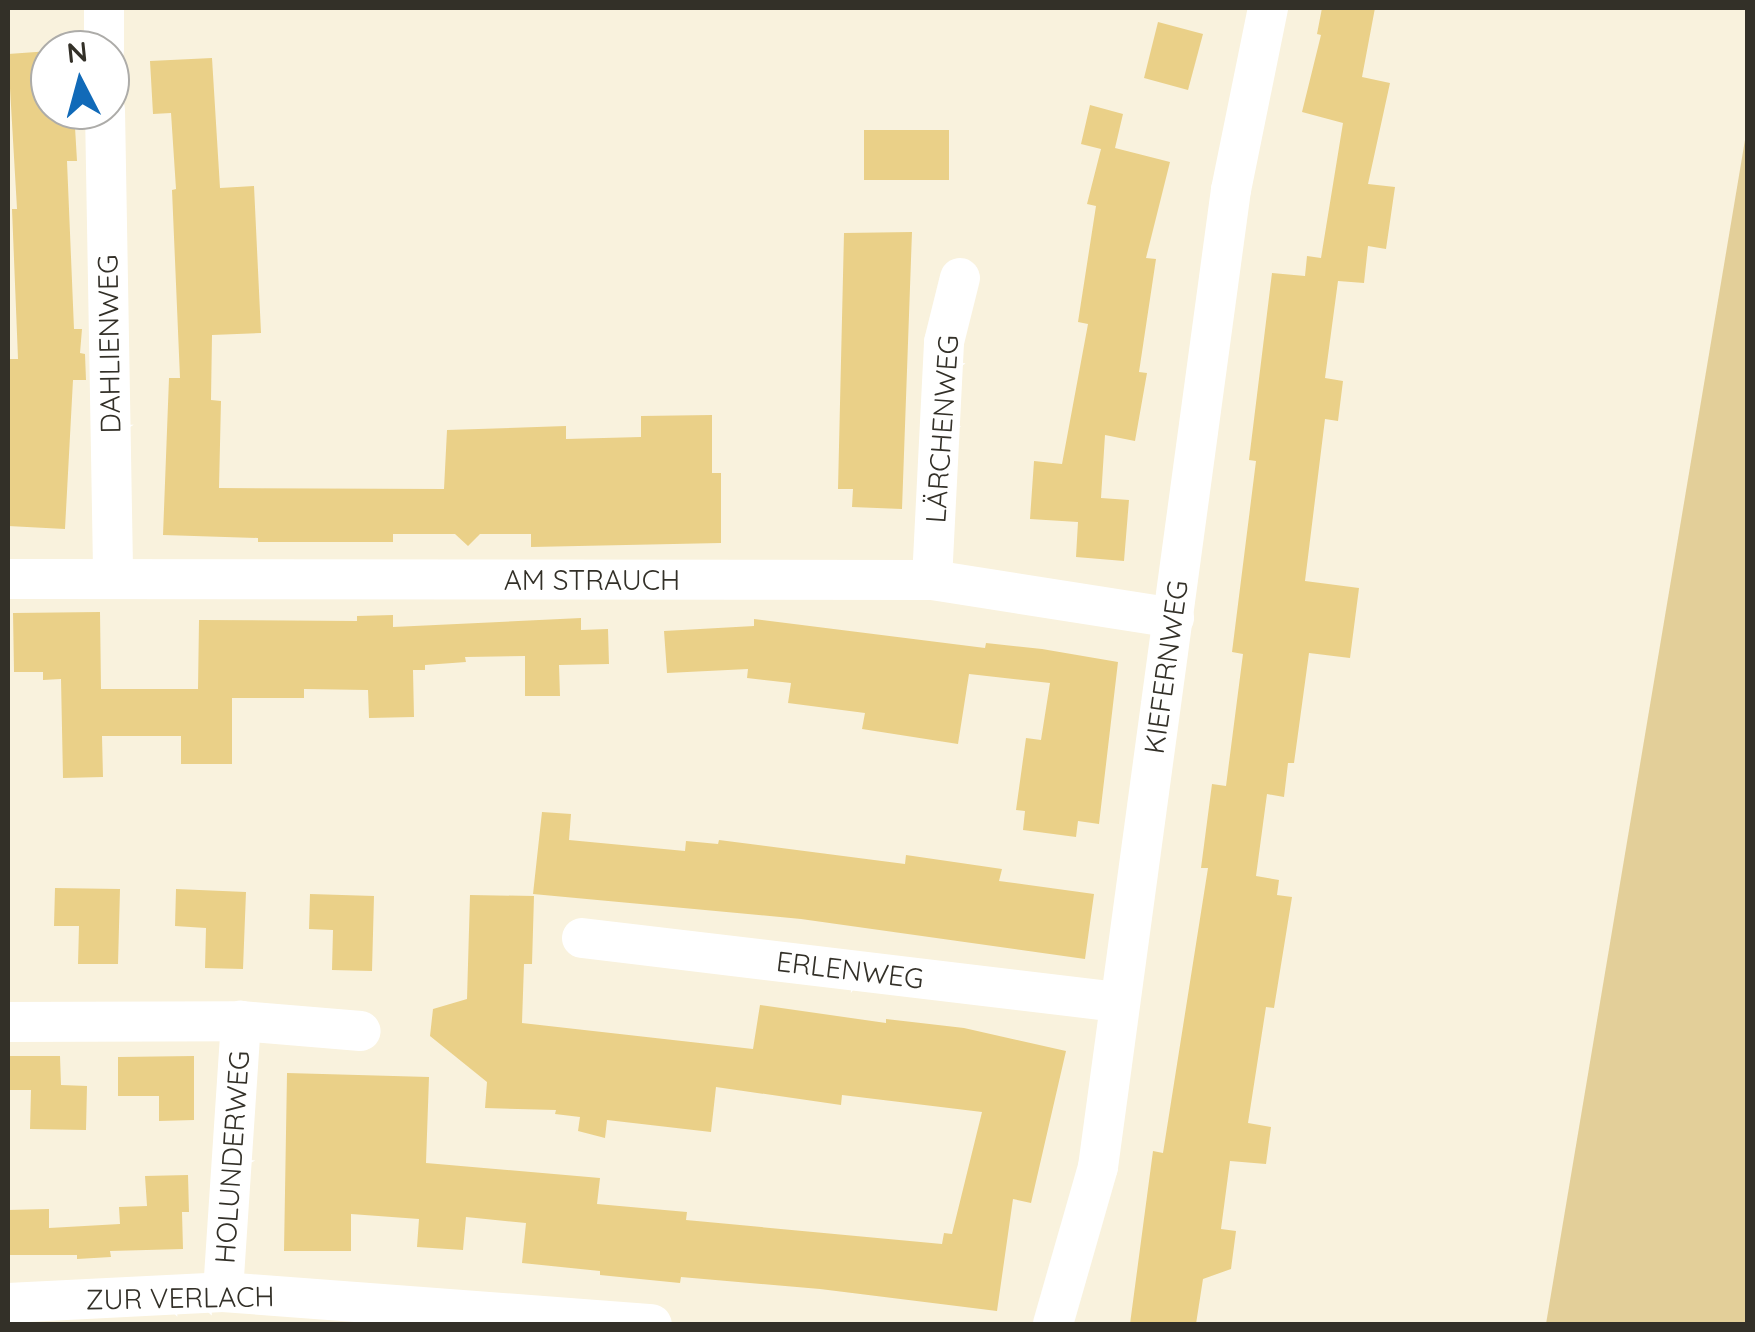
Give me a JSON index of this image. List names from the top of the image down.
{
  "streets": {
    "street": [
      "DAHLIENWEG",
      "LÄRCHENWEG",
      "AM STRAUCH",
      "KIEFERNWEG",
      "ERLENWEG",
      "HOLUNDERWEG",
      "ZUR VERLACH"
    ]
  },
  "crossings": [
    ["DAHLIENWEG", "AM STRAUCH"],
    ["LÄRCHENWEG", "AM STRAUCH"],
    ["AM STRAUCH", "KIEFERNWEG"],
    ["KIEFERNWEG", "ERLENWEG"],
    ["HOLUNDERWEG", "ZUR VERLACH"]
  ],
  "north": "top"
}
